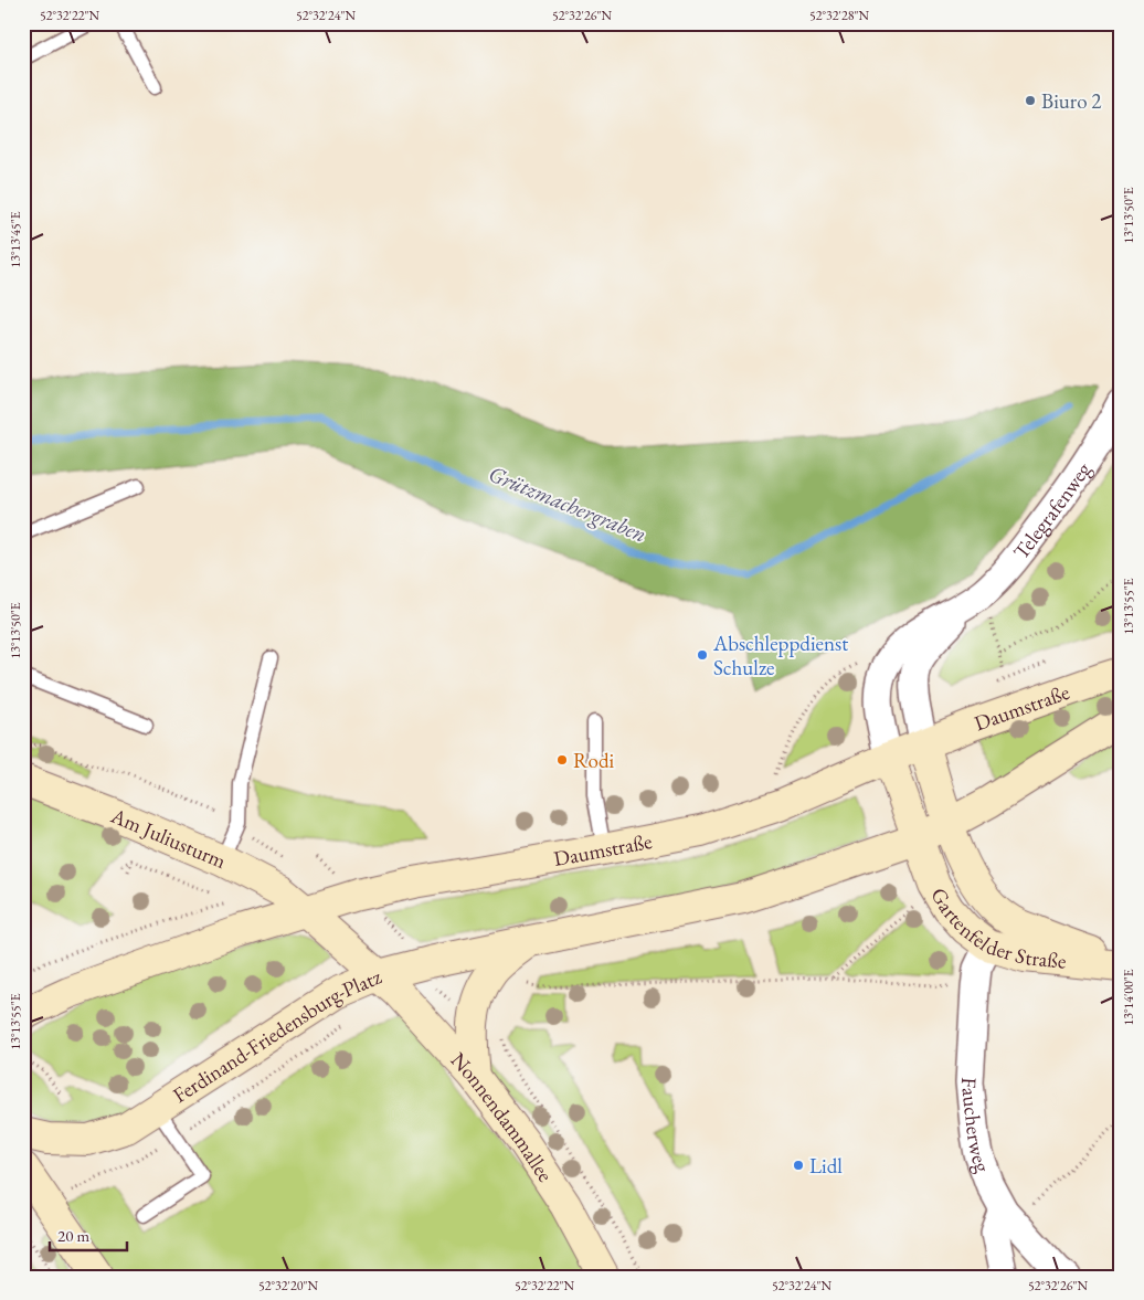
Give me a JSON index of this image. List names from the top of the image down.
{
  "streets": {
    "main road": [
      "Daumstraße",
      "Am Juliusturm",
      "Gartenfelder Straße",
      "Ferdinand-Friedensburg-Platz",
      "Nonnendammallee"
    ],
    "street": ["Telegrafenweg", "Faucherweg"]
  },
  "crossings": [
    ["Telegrafenweg", "Daumstraße"],
    ["Daumstraße", "Am Juliusturm"],
    ["Daumstraße", "Ferdinand-Friedensburg-Platz"],
    ["Am Juliusturm", "Ferdinand-Friedensburg-Platz"],
    ["Gartenfelder Straße", "Faucherweg"],
    ["Ferdinand-Friedensburg-Platz", "Nonnendammallee"]
  ],
  "water": ["Grützmachergraben"],
  "places": [
    "Biuro 2",
    "Abschleppdienst Schulze",
    "Rodi",
    "Lidl"
  ],
  "scale_bar": "20 m",
  "coordinates": [
    "52°32'22\"N",
    "52°32'24\"N",
    "52°32'26\"N",
    "52°32'28\"N",
    "13°13'50\"E",
    "13°13'45\"E",
    "13°13'55\"E",
    "13°14'00\"E",
    "52°32'20\"N"
  ]
}
